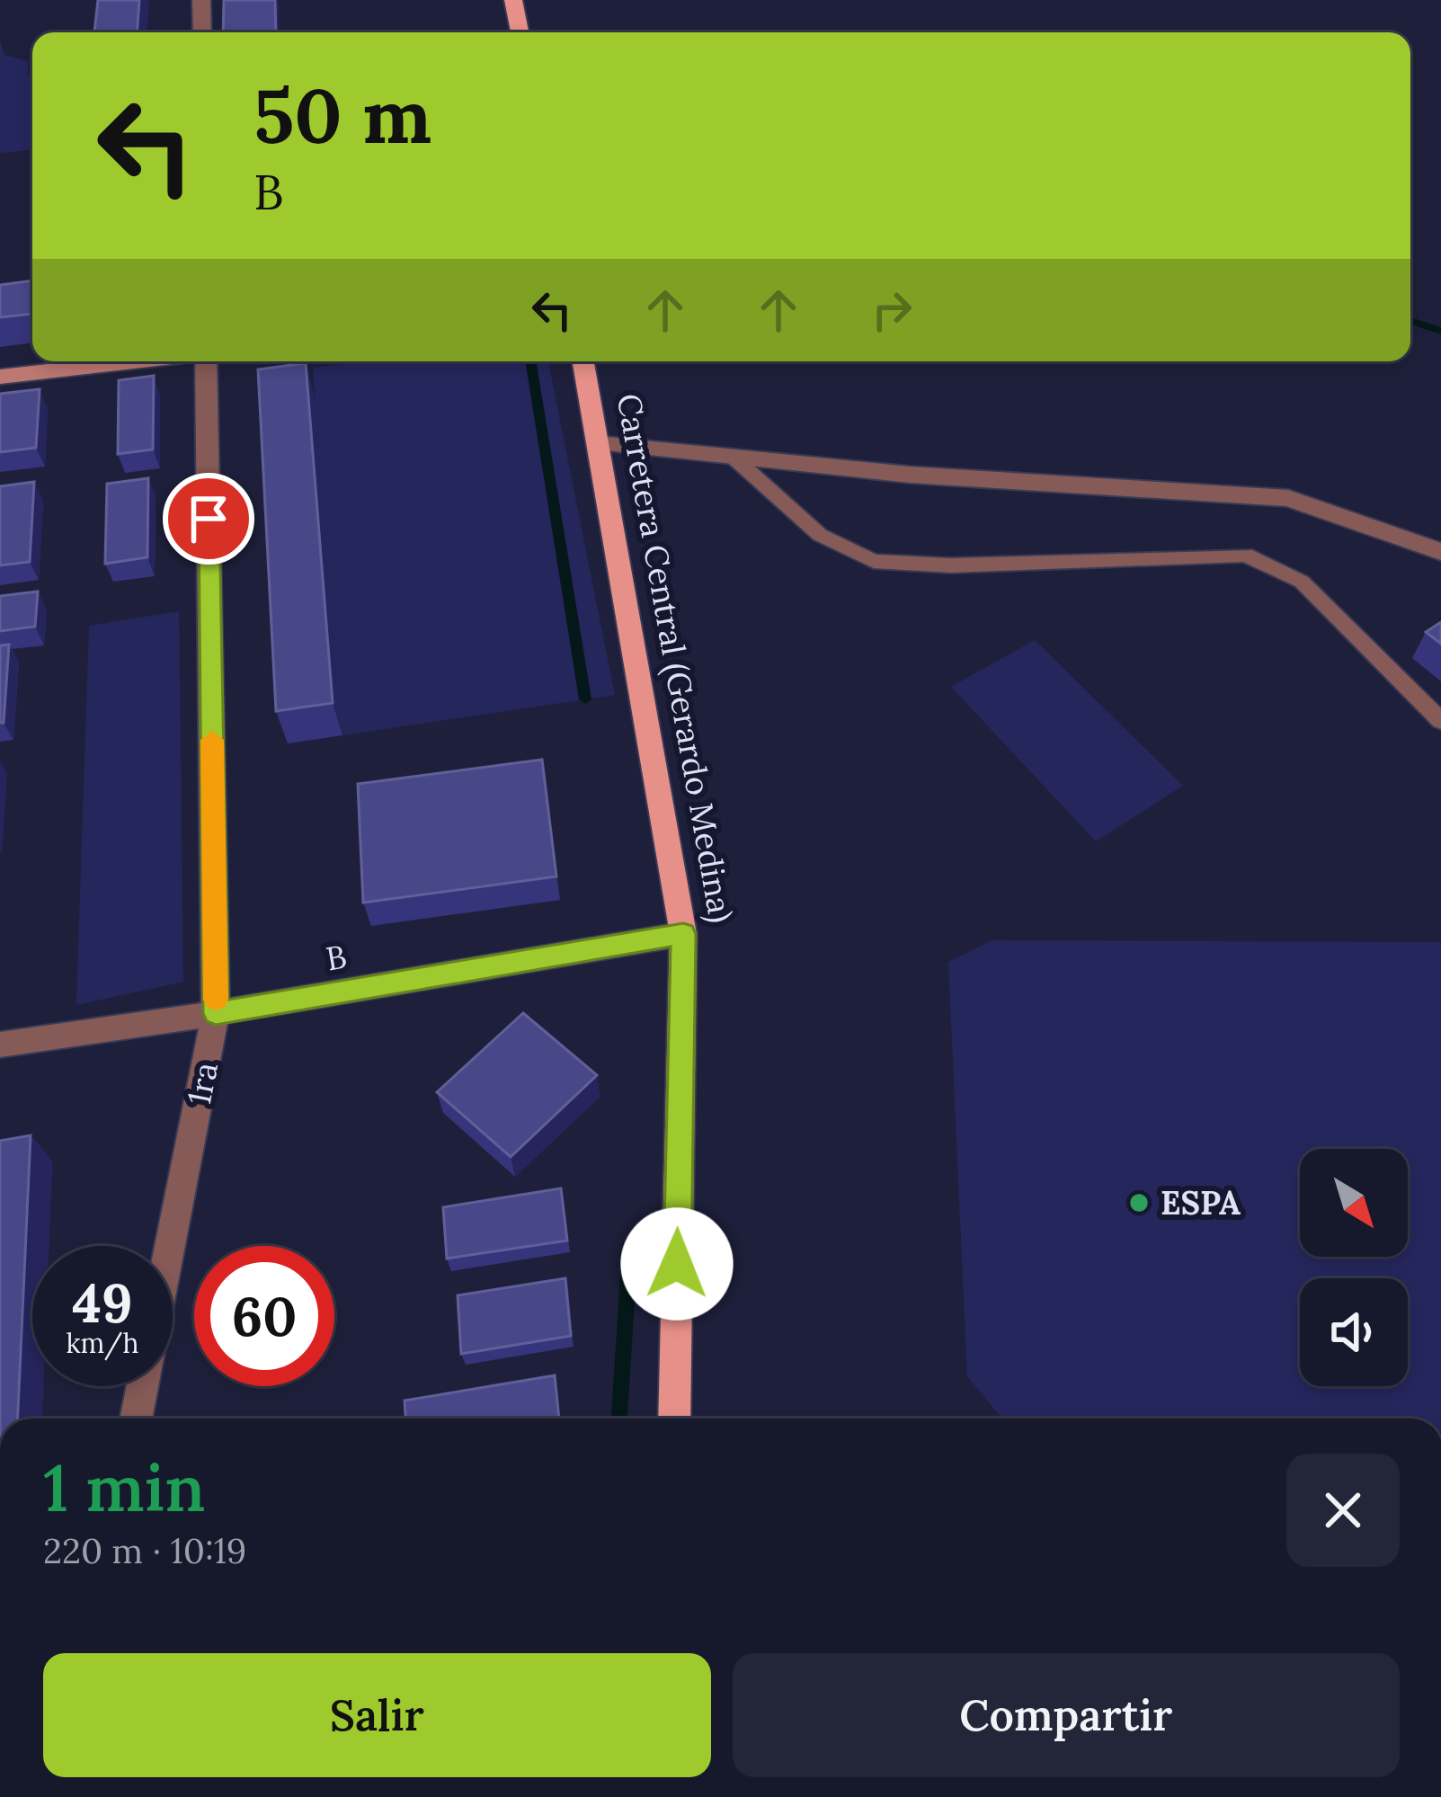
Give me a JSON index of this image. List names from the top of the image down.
{
  "streets": {
    "main road": ["Carretera Central (Gerardo Medina)"],
    "street": ["B", "1ra"]
  },
  "crossings": [
    ["Carretera Central (Gerardo Medina)", "B"],
    ["B", "1ra"]
  ],
  "places": ["ESPA"],
  "north": "bottom right",
  "page": {
    "turn": ["50 m", "B"],
    "speed": "49 km/h",
    "limit": "60",
    "heading": ["1 min", "220 m · 10:19"],
    "buttons": ["Salir", "Compartir"]
  }
}
